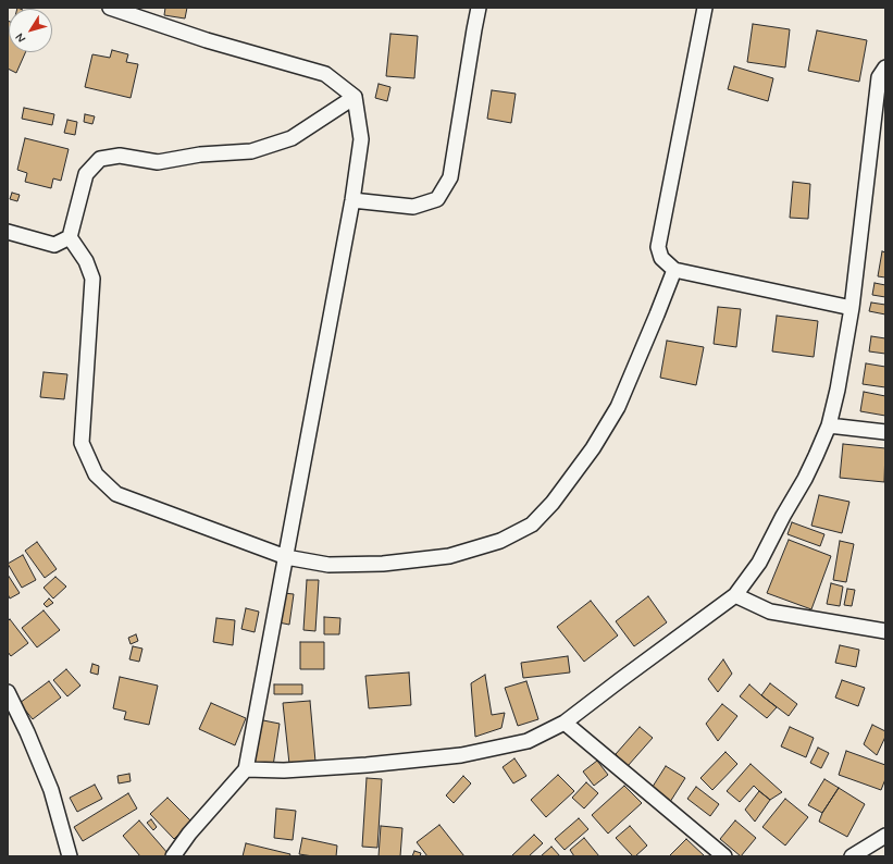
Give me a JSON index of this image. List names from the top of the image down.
{
  "north": "bottom left"
}
